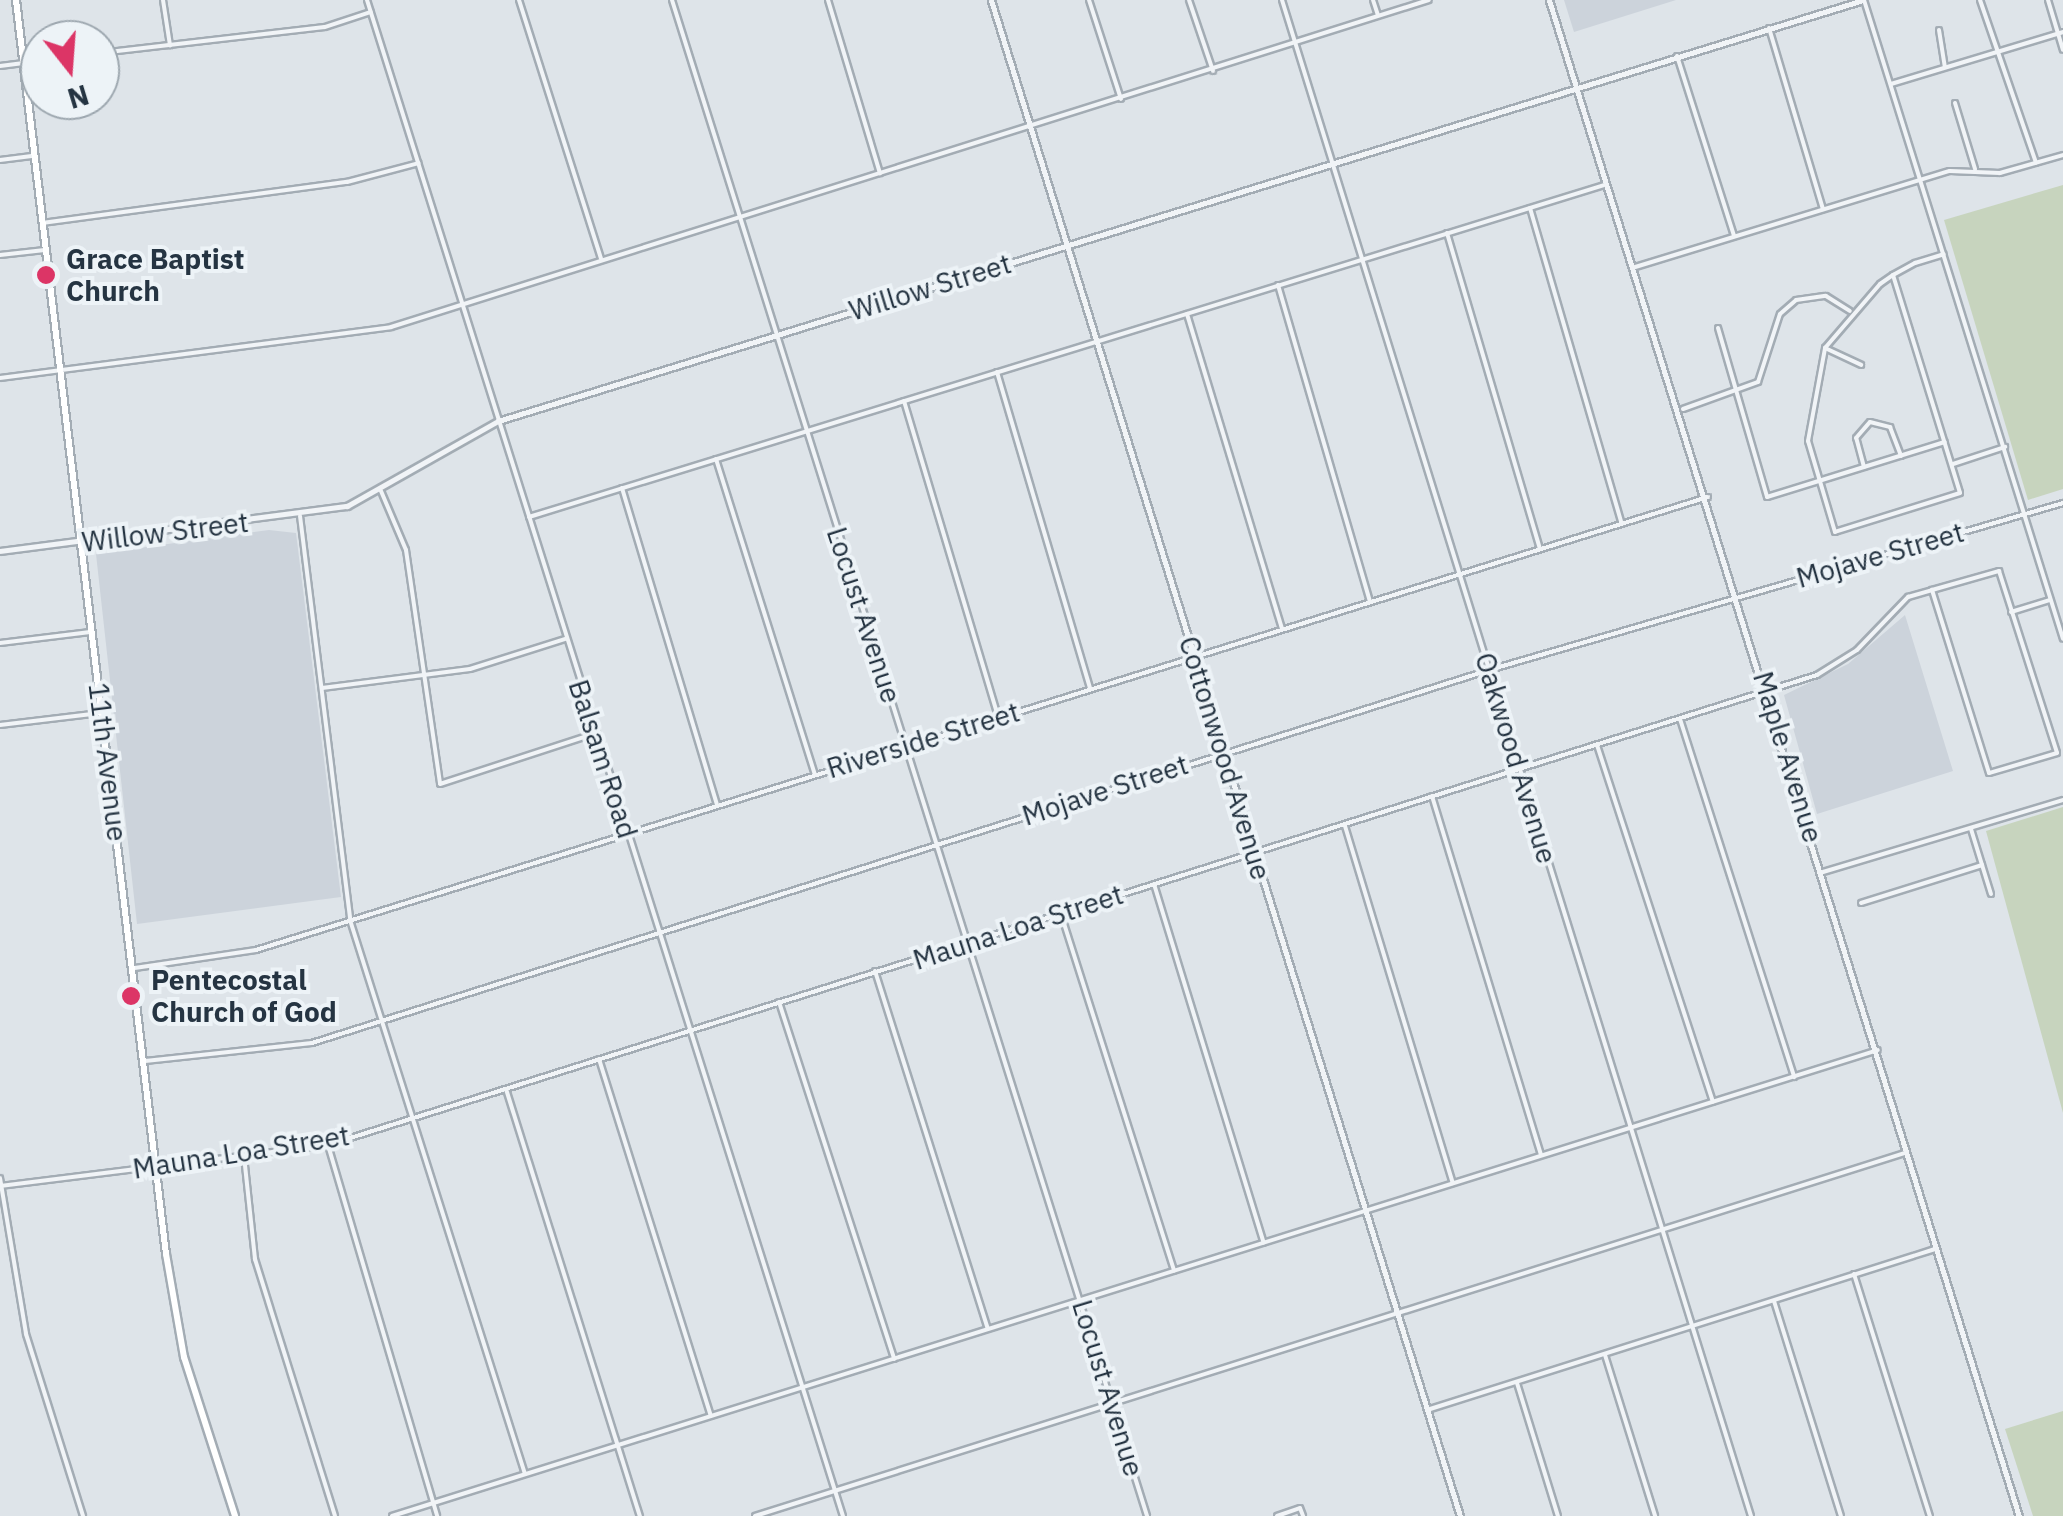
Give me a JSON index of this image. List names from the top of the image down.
{
  "streets": {
    "main road": ["11th Avenue"],
    "street": [
      "Willow Street",
      "Mojave Street",
      "Locust Avenue",
      "Riverside Street",
      "Maple Avenue",
      "Cottonwood Avenue",
      "Oakwood Avenue",
      "Balsam Road",
      "Mauna Loa Street"
    ]
  },
  "crossings": [
    ["Willow Street", "Locust Avenue"],
    ["Willow Street", "Maple Avenue"],
    ["Willow Street", "Cottonwood Avenue"],
    ["Willow Street", "Oakwood Avenue"],
    ["Willow Street", "Balsam Road"],
    ["Willow Street", "11th Avenue"],
    ["Mojave Street", "Locust Avenue"],
    ["Mojave Street", "Maple Avenue"],
    ["Mojave Street", "Cottonwood Avenue"],
    ["Mojave Street", "Oakwood Avenue"],
    ["Mojave Street", "Balsam Road"],
    ["Mojave Street", "11th Avenue"],
    ["Locust Avenue", "Riverside Street"],
    ["Locust Avenue", "Mauna Loa Street"],
    ["Riverside Street", "Maple Avenue"],
    ["Riverside Street", "Cottonwood Avenue"],
    ["Riverside Street", "Oakwood Avenue"],
    ["Riverside Street", "Balsam Road"],
    ["Riverside Street", "11th Avenue"],
    ["Maple Avenue", "Mauna Loa Street"],
    ["Cottonwood Avenue", "Mauna Loa Street"],
    ["Oakwood Avenue", "Mauna Loa Street"],
    ["Balsam Road", "Mauna Loa Street"],
    ["11th Avenue", "Mauna Loa Street"]
  ],
  "places": ["Grace Baptist Church", "Pentecostal Church of God"],
  "north": "bottom"
}
